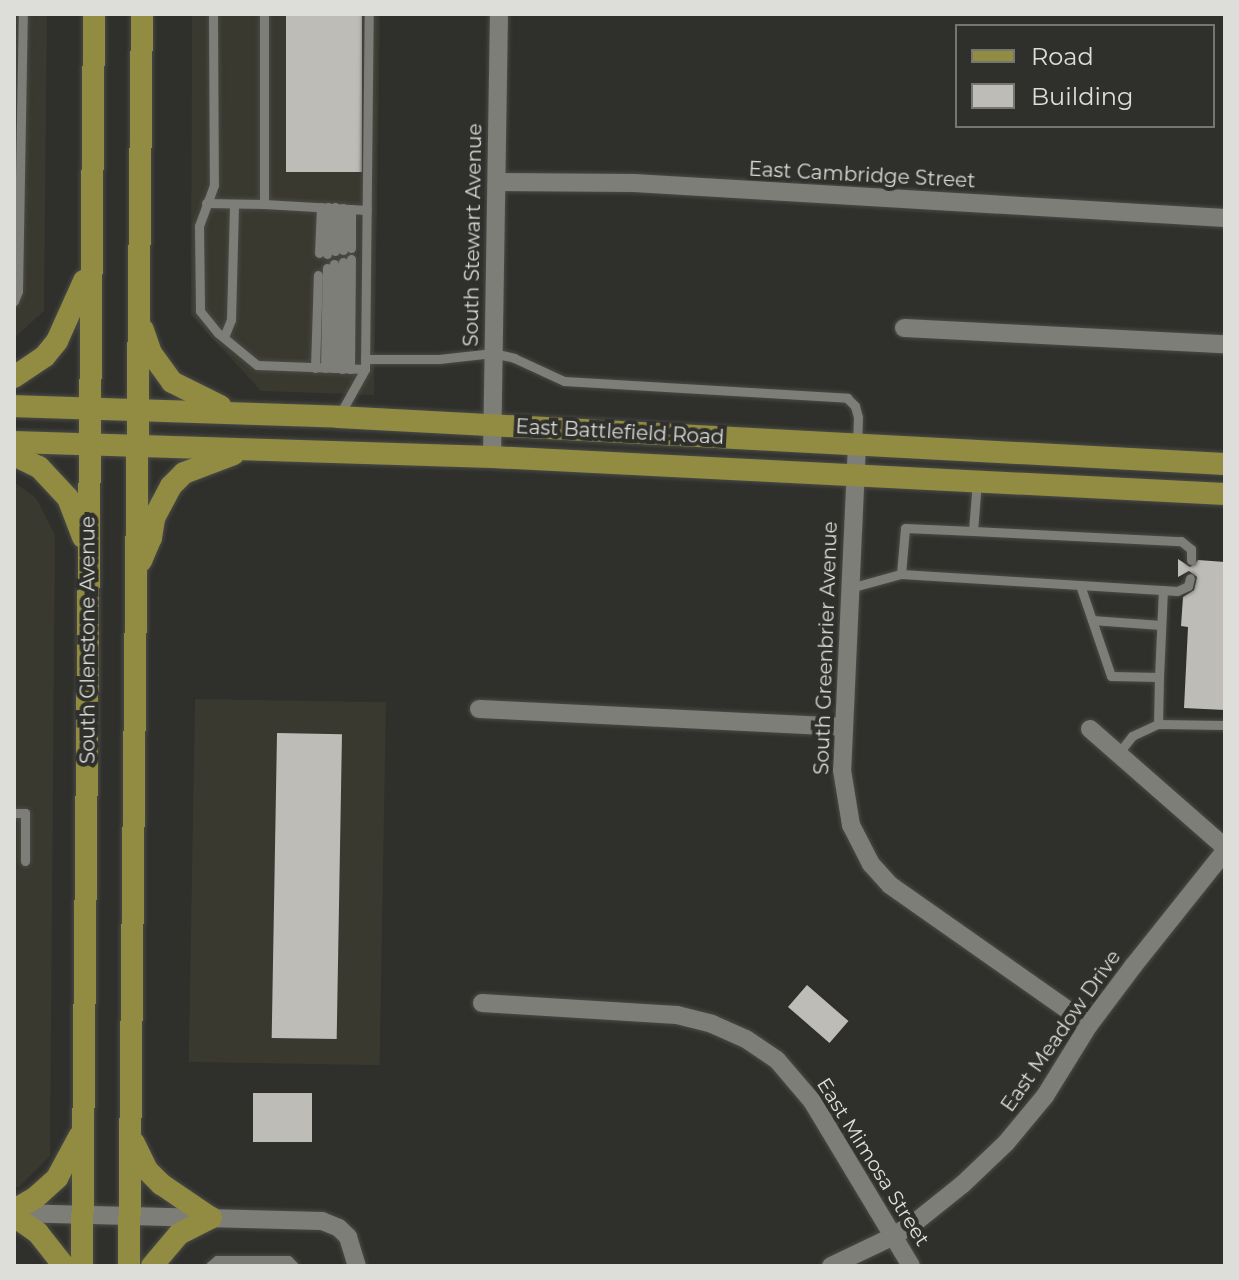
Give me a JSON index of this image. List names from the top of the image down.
{
  "streets": {
    "main road": ["East Battlefield Road", "South Glenstone Avenue"],
    "street": [
      "East Cambridge Street",
      "South Stewart Avenue",
      "South Greenbrier Avenue",
      "East Meadow Drive",
      "East Mimosa Street"
    ]
  },
  "crossings": [
    ["East Cambridge Street", "South Stewart Avenue"],
    ["South Stewart Avenue", "East Battlefield Road"],
    ["East Battlefield Road", "South Glenstone Avenue"],
    ["East Battlefield Road", "South Greenbrier Avenue"],
    ["South Greenbrier Avenue", "East Meadow Drive"],
    ["East Meadow Drive", "East Mimosa Street"]
  ],
  "legend": ["Road", "Building"]
}
